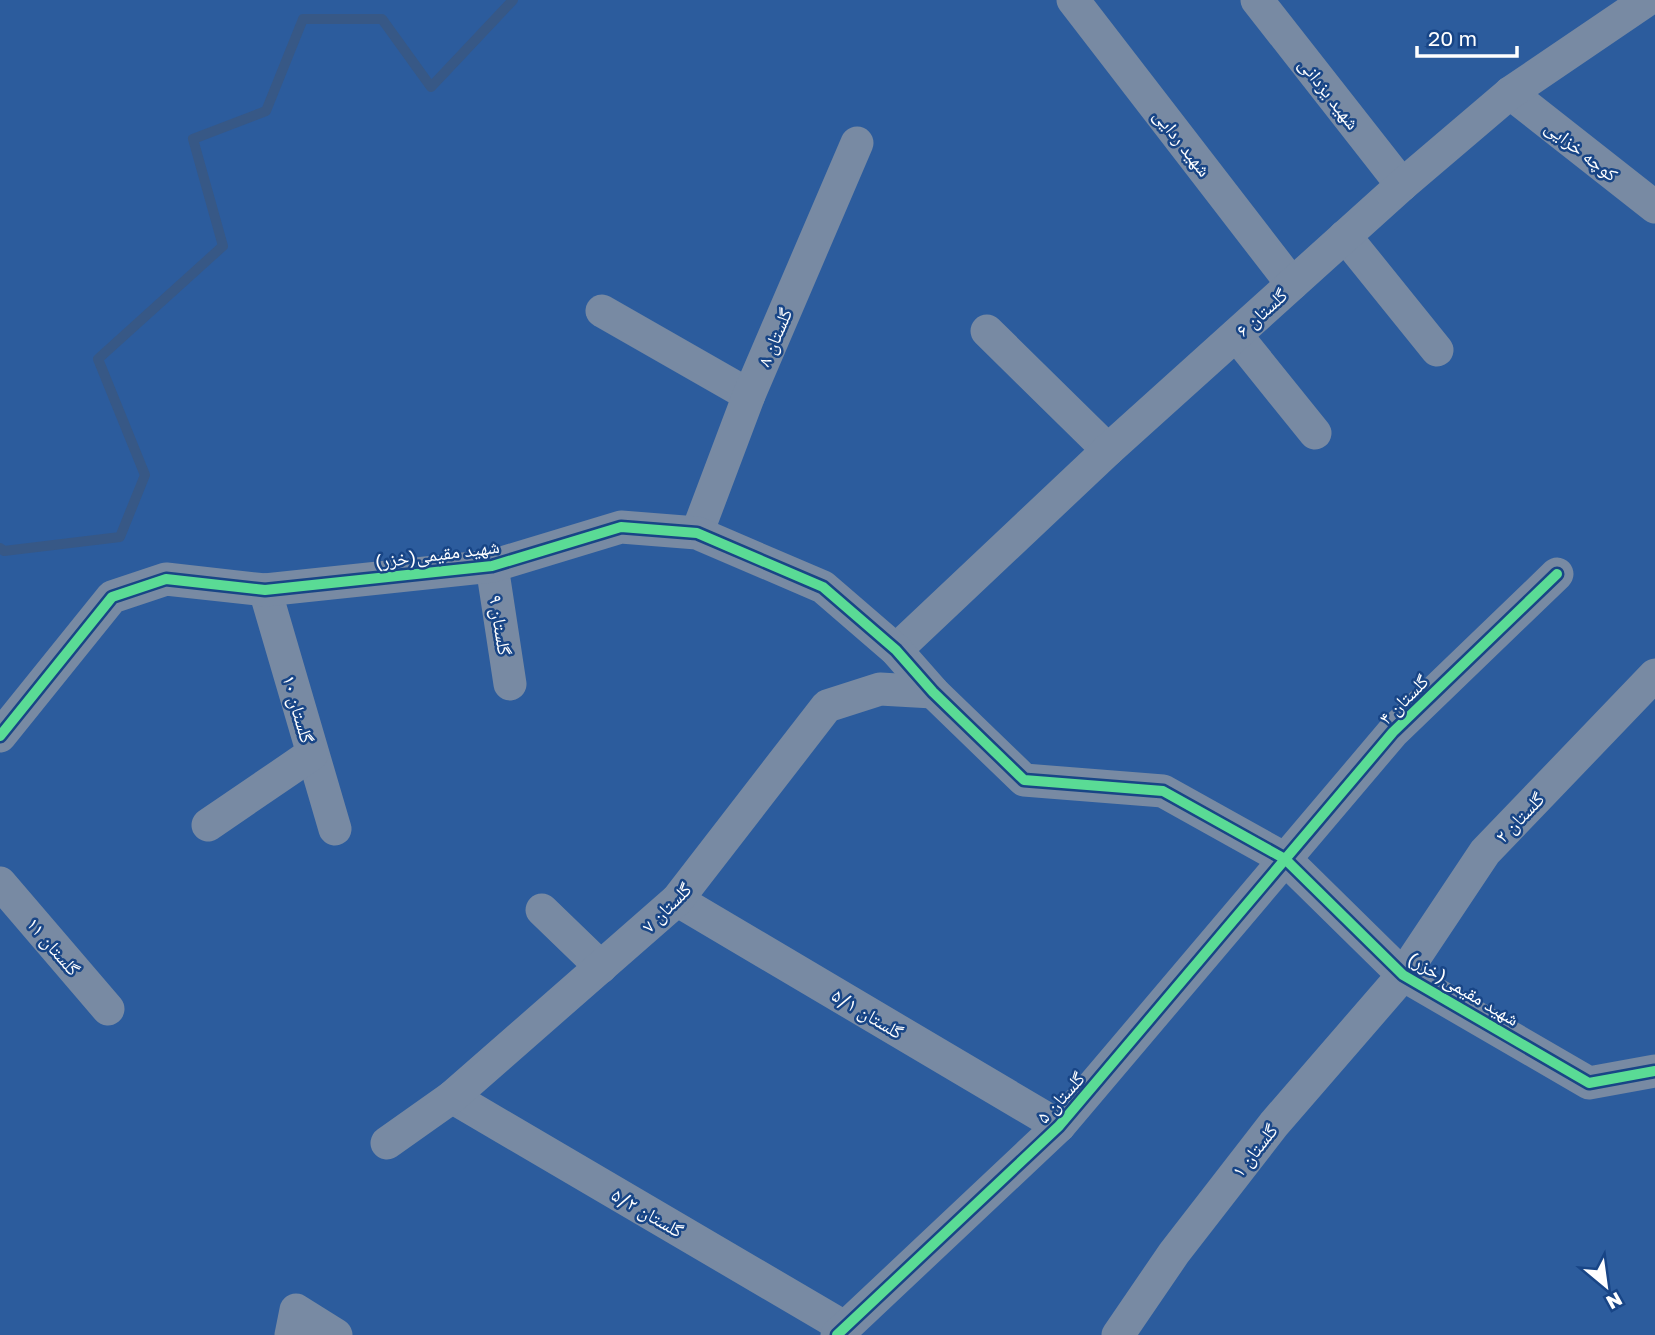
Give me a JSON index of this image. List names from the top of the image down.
{
  "streets": {
    "street": [
      "شهید یزدانی",
      "شهید ردایی",
      "کوچه خزایی",
      "گلستان ۶",
      "گلستان ۸",
      "شهید مقیمی(‌خزر)",
      "گلستان ۹",
      "گلستان ۴",
      "گلستان ۱۰",
      "گلستان ۲",
      "گلستان ۷",
      "گلستان ۱۱",
      "گلستان ۵/۱",
      "گلستان ۵",
      "گلستان ۱",
      "گلستان ۵/۲"
    ]
  },
  "crossings": [
    ["شهید یزدانی", "گلستان ۶"],
    ["شهید ردایی", "گلستان ۶"],
    ["کوچه خزایی", "گلستان ۶"],
    ["گلستان ۶", "شهید مقیمی(‌خزر)"],
    ["گلستان ۸", "شهید مقیمی(‌خزر)"],
    ["شهید مقیمی(‌خزر)", "گلستان ۹"],
    ["شهید مقیمی(‌خزر)", "گلستان ۴"],
    ["شهید مقیمی(‌خزر)", "گلستان ۱۰"],
    ["شهید مقیمی(‌خزر)", "گلستان ۲"],
    ["شهید مقیمی(‌خزر)", "گلستان ۷"],
    ["شهید مقیمی(‌خزر)", "گلستان ۵"],
    ["شهید مقیمی(‌خزر)", "گلستان ۱"],
    ["گلستان ۴", "گلستان ۵"],
    ["گلستان ۲", "گلستان ۱"],
    ["گلستان ۷", "گلستان ۵/۱"],
    ["گلستان ۷", "گلستان ۵/۲"],
    ["گلستان ۵/۱", "گلستان ۵"],
    ["گلستان ۵", "گلستان ۵/۲"]
  ],
  "scale_bar": "20 m",
  "north": "bottom right"
}
